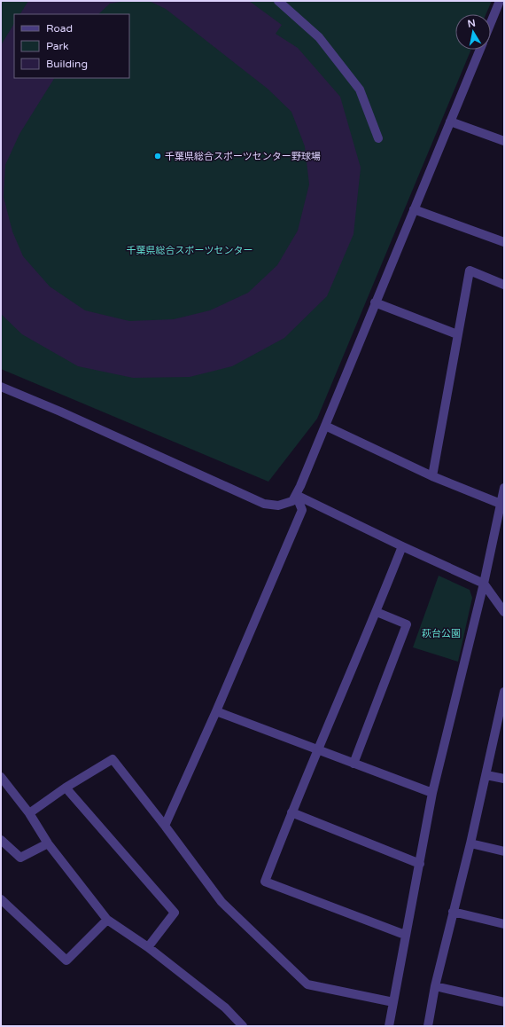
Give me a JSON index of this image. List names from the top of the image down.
{
  "parks": ["千葉県総合スポーツセンター", "萩台公園"],
  "places": ["千葉県総合スポーツセンター野球場"],
  "legend": ["Road", "Park", "Building"],
  "north": "top"
}
